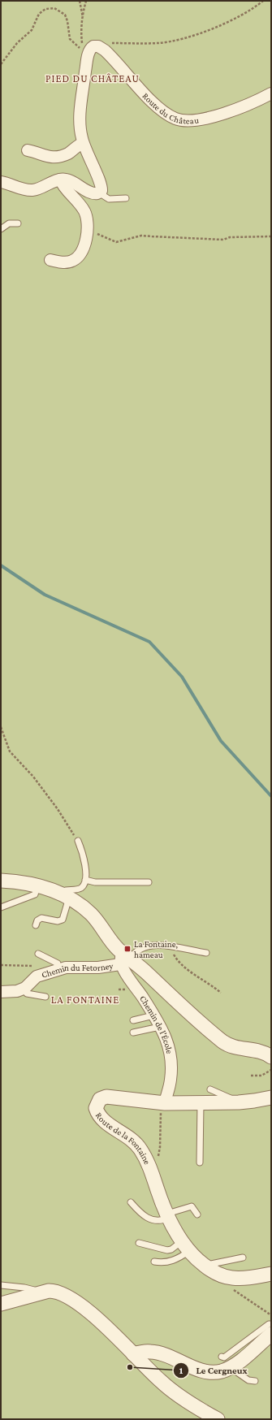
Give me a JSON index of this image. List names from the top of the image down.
{
  "streets": {
    "street": [
      "Route du Château",
      "Chemin du Fetorney",
      "Chemin de l'École",
      "Route de la Fontaine"
    ]
  },
  "crossings": [
    ["Chemin du Fetorney", "Chemin de l'École"],
    ["Chemin de l'École", "Route de la Fontaine"]
  ],
  "districts": ["PIED DU CHÂTEAU", "LA FONTAINE"],
  "places": {
    "transit": ["La Fontaine, hameau"],
    "other": ["Le Cergneux"]
  }
}
